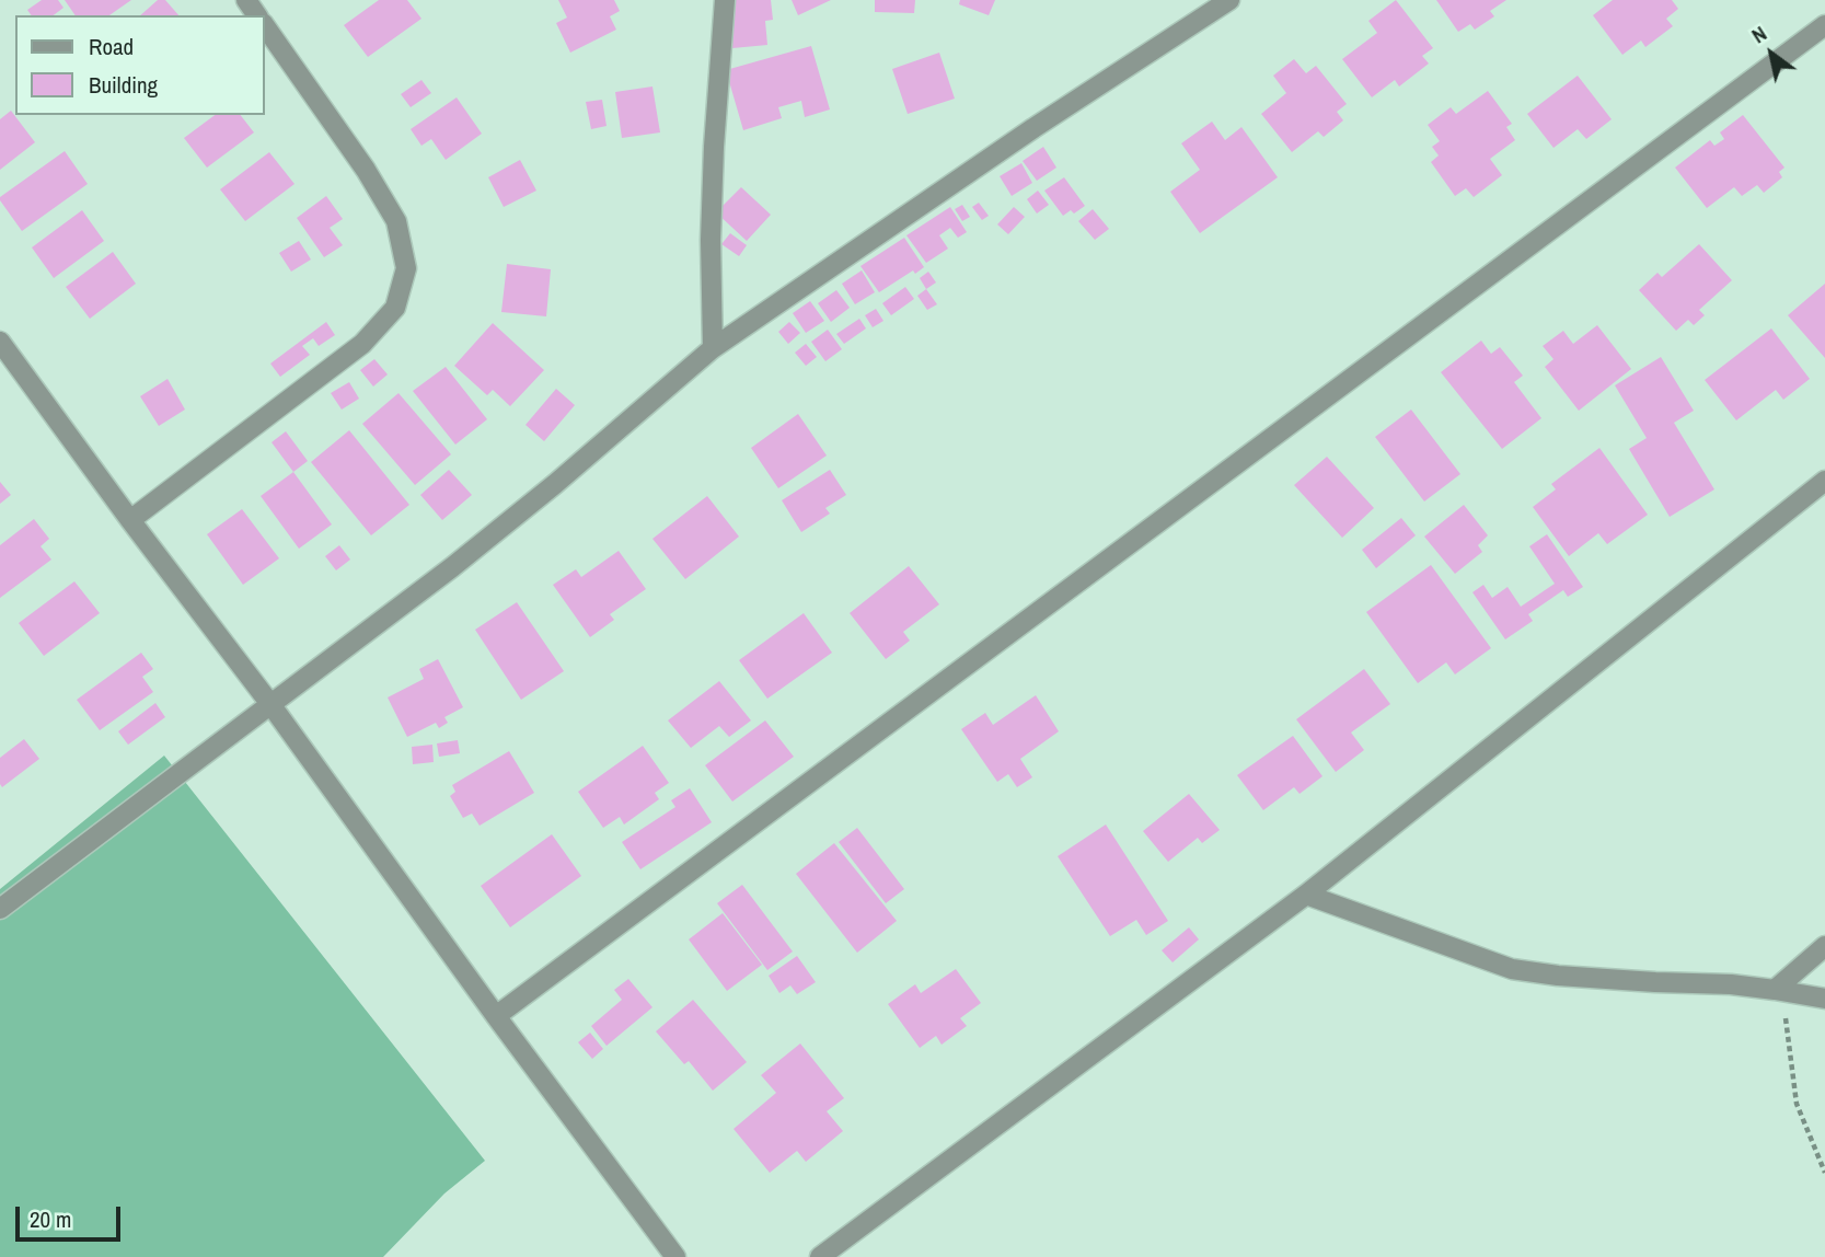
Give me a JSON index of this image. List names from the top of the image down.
{
  "legend": ["Road", "Building"],
  "scale_bar": "20 m",
  "north": "top left"
}
